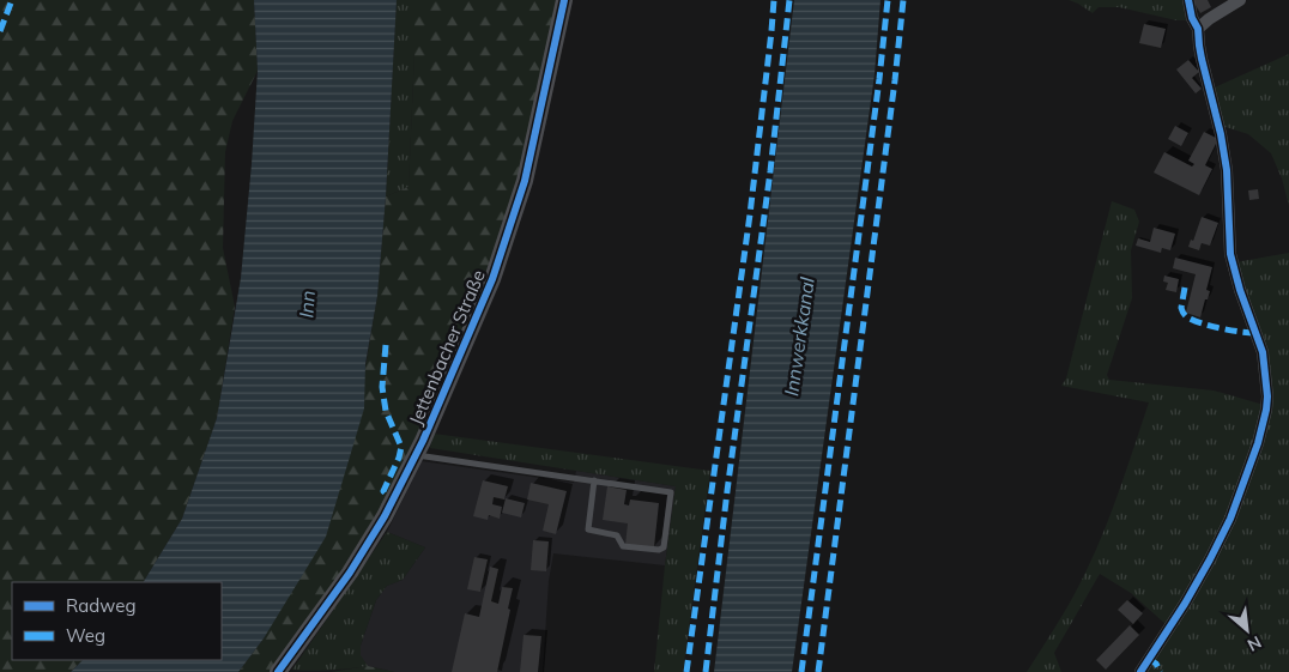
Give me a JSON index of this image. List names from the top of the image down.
{
  "streets": {
    "street": ["Jettenbacher Straße"]
  },
  "water": ["Inn", "Innwerkkanal"],
  "legend": ["Radweg", "Weg"],
  "north": "bottom right"
}
